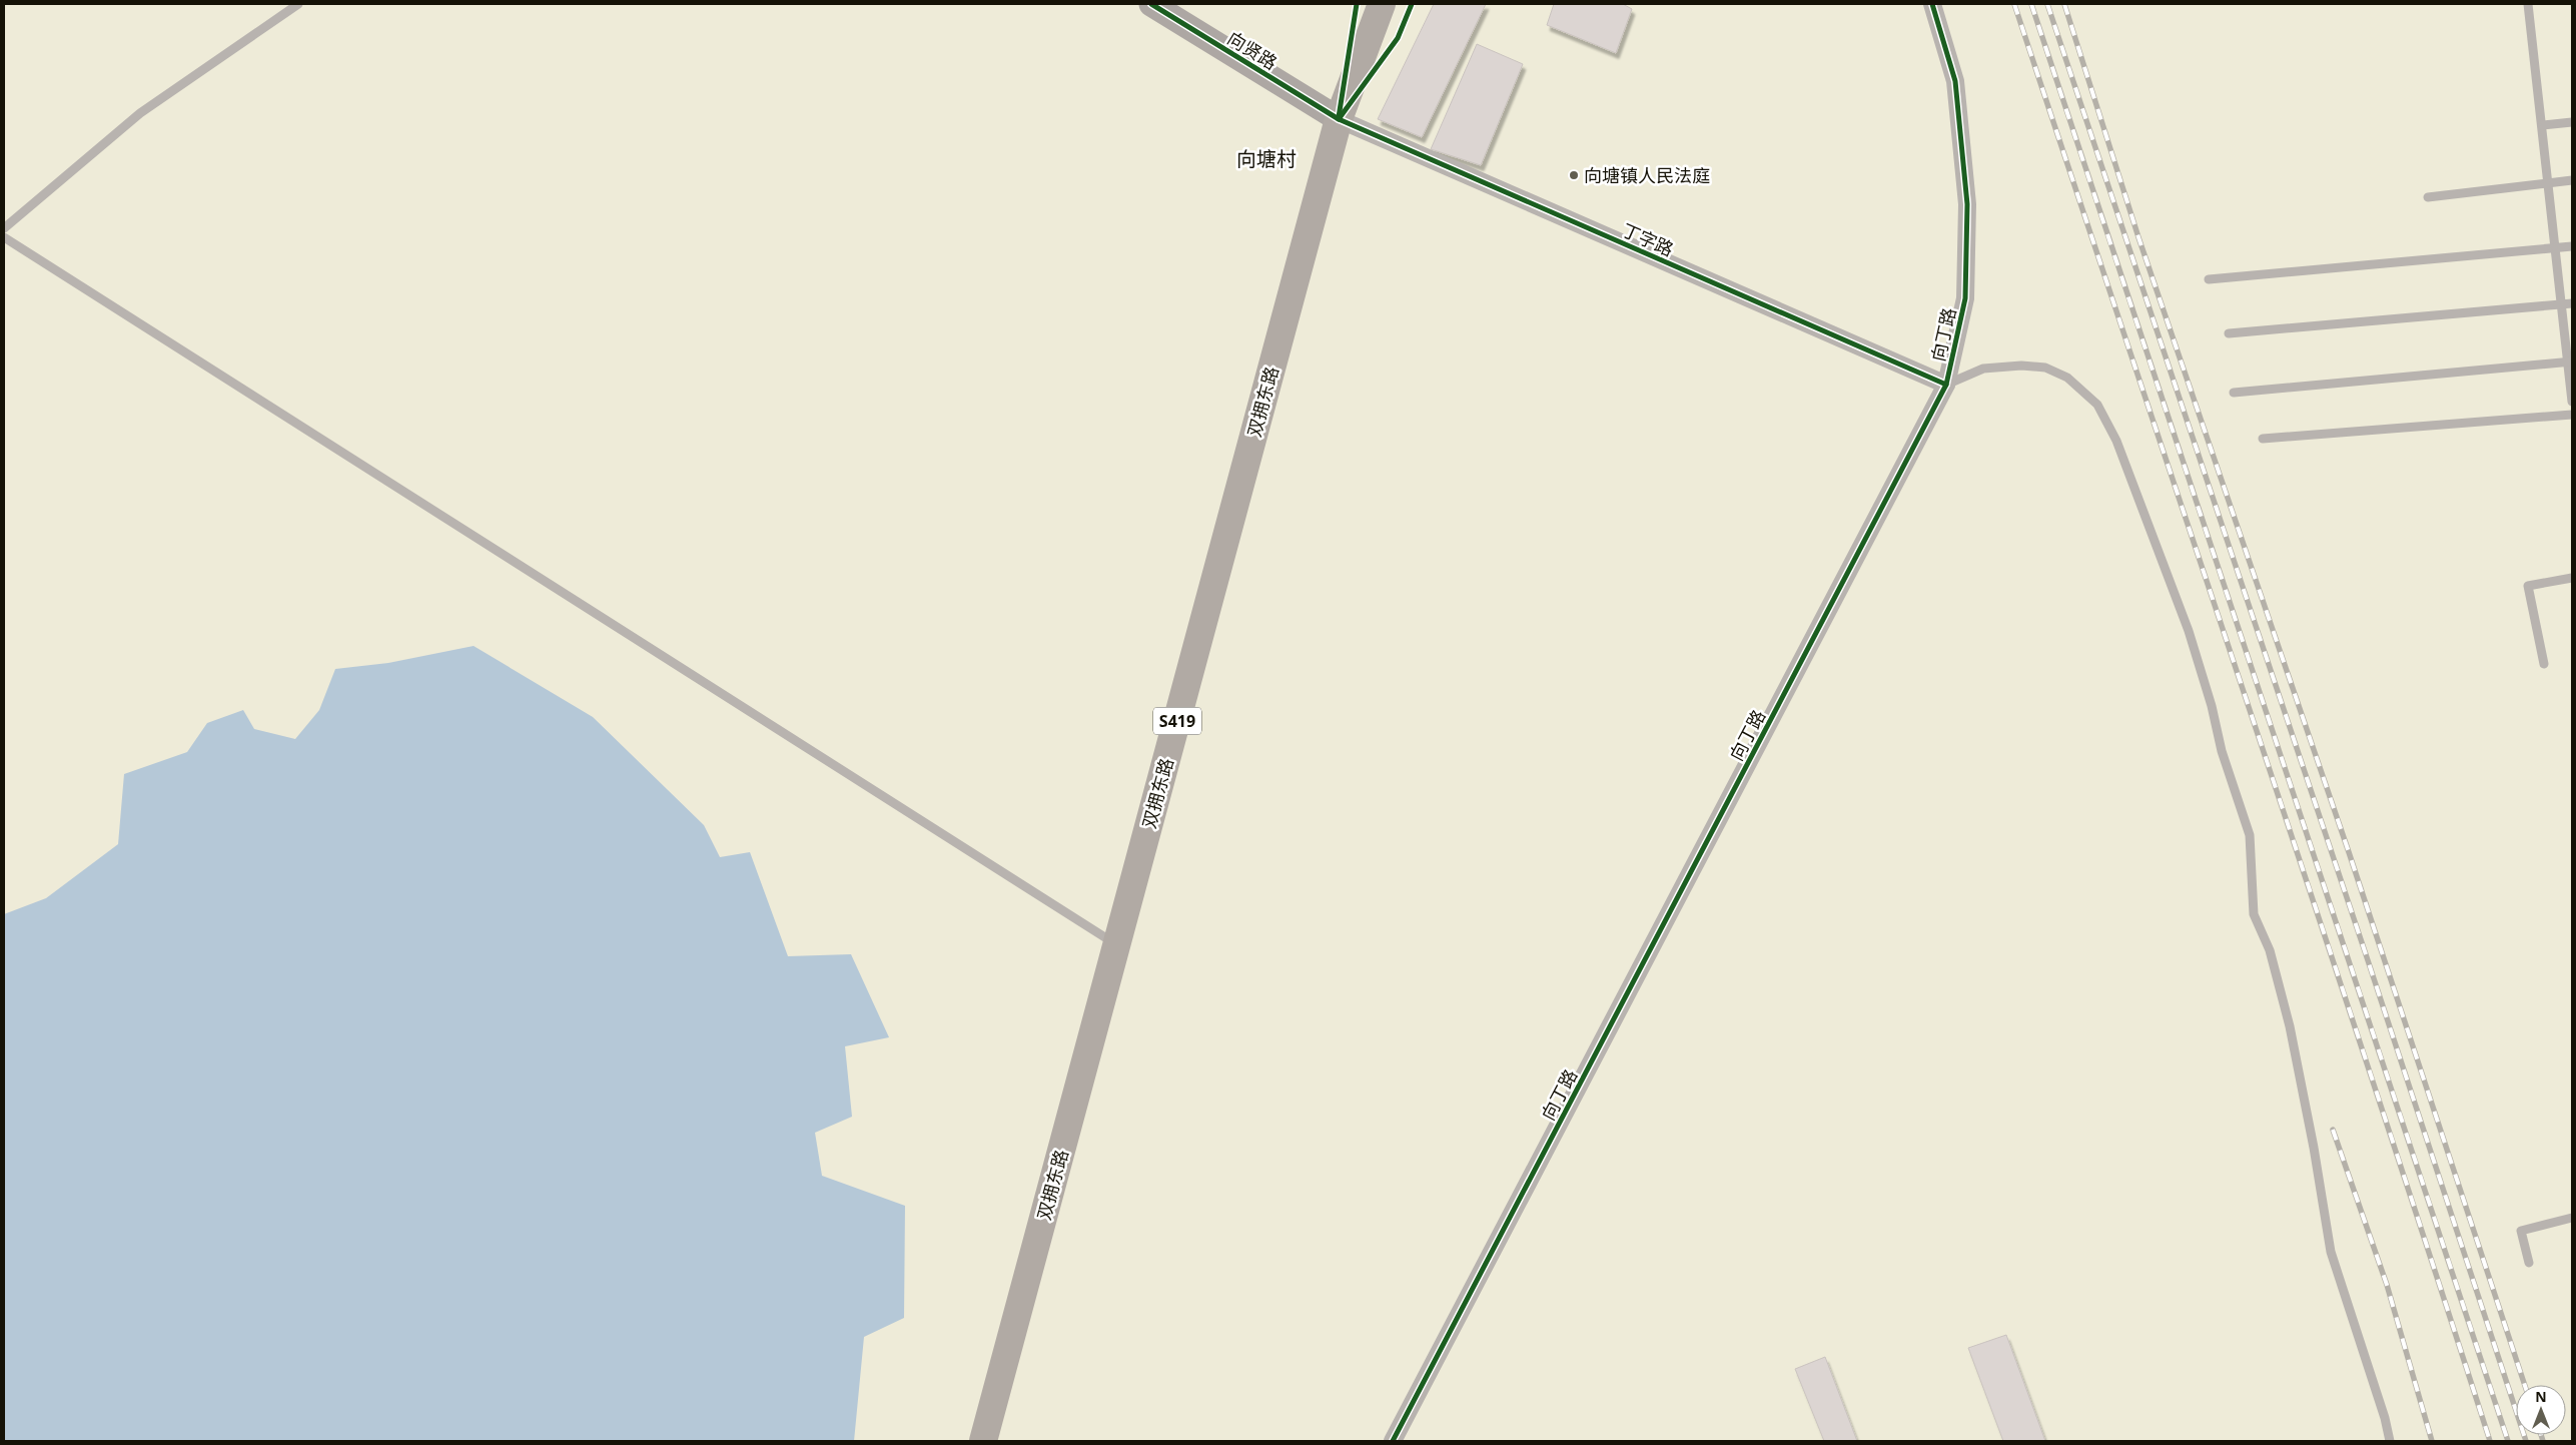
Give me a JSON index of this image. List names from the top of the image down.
{
  "streets": {
    "main road": ["双拥东路", "S419"],
    "street": ["向贤路", "丁字路", "向丁路"]
  },
  "crossings": [
    ["向贤路", "丁字路"],
    ["向贤路", "双拥东路"],
    ["丁字路", "向丁路"],
    ["丁字路", "双拥东路"]
  ],
  "districts": ["向塘村"],
  "places": ["向塘镇人民法庭"],
  "north": "top"
}
